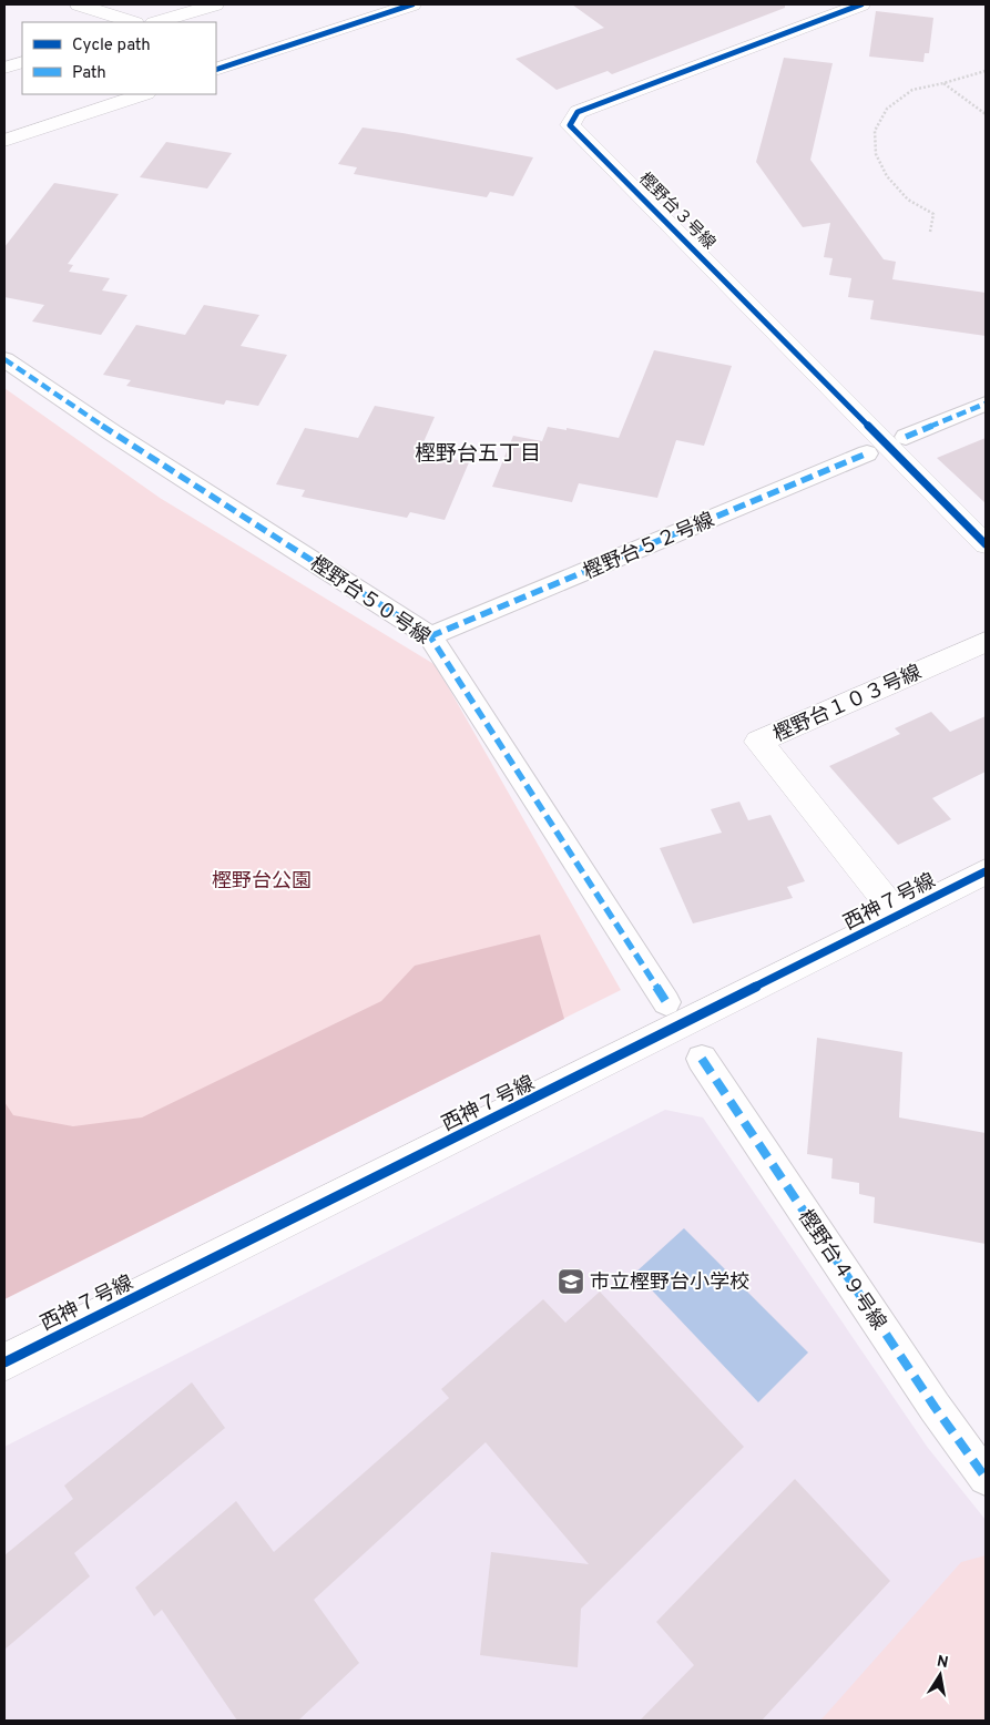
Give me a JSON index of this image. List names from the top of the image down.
{
  "streets": {
    "street": [
      "樫野台３号線",
      "樫野台５２号線",
      "樫野台５０号線",
      "樫野台１０３号線",
      "西神７号線",
      "樫野台４９号線"
    ]
  },
  "crossings": [
    ["樫野台５２号線", "樫野台５０号線"],
    ["樫野台１０３号線", "西神７号線"]
  ],
  "districts": ["樫野台五丁目"],
  "parks": ["樫野台公園"],
  "places": {
    "school or university": ["市立樫野台小学校"]
  },
  "legend": ["Cycle path", "Path"],
  "north": "top"
}
